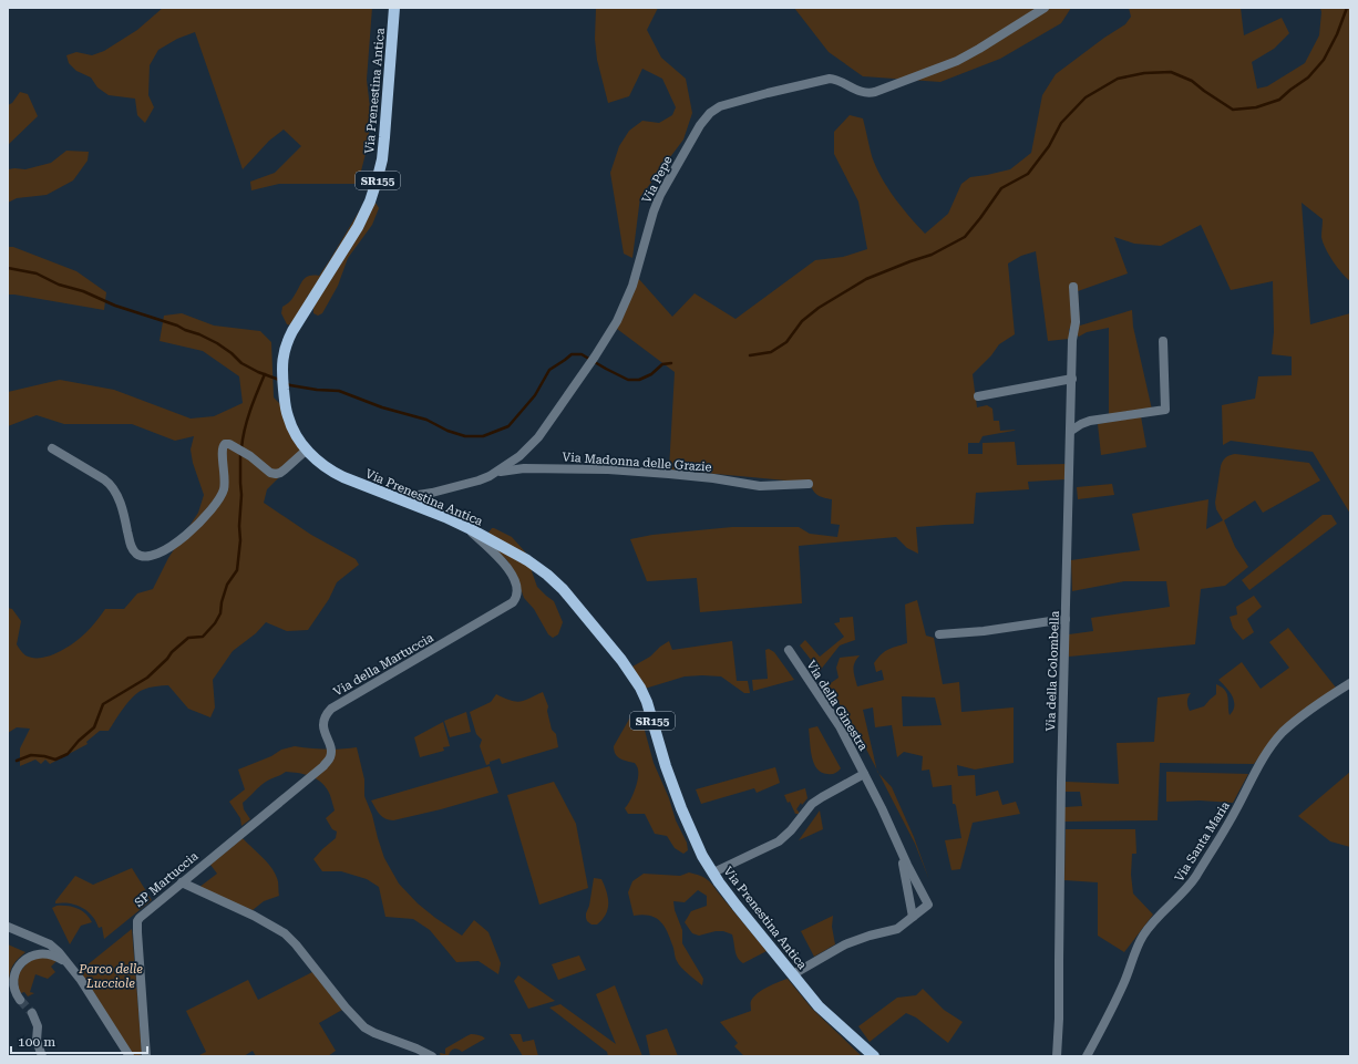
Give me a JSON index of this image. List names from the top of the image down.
{
  "streets": {
    "main road": ["Via Prenestina Antica", "SR155"],
    "street": [
      "Via Pepe",
      "Via Madonna delle Grazie",
      "Via della Martuccia",
      "Via della Colombella",
      "Via della Ginestra",
      "Via Santa Maria",
      "SP Martuccia"
    ]
  },
  "crossings": [
    ["Via Prenestina Antica", "Via Pepe"],
    ["Via Prenestina Antica", "Via della Martuccia"],
    ["Via Prenestina Antica", "Via della Ginestra"],
    ["Via Pepe", "Via Madonna delle Grazie"],
    ["Via della Martuccia", "SP Martuccia"]
  ],
  "parks": ["Parco delle Lucciole"],
  "scale_bar": "100 m"
}
